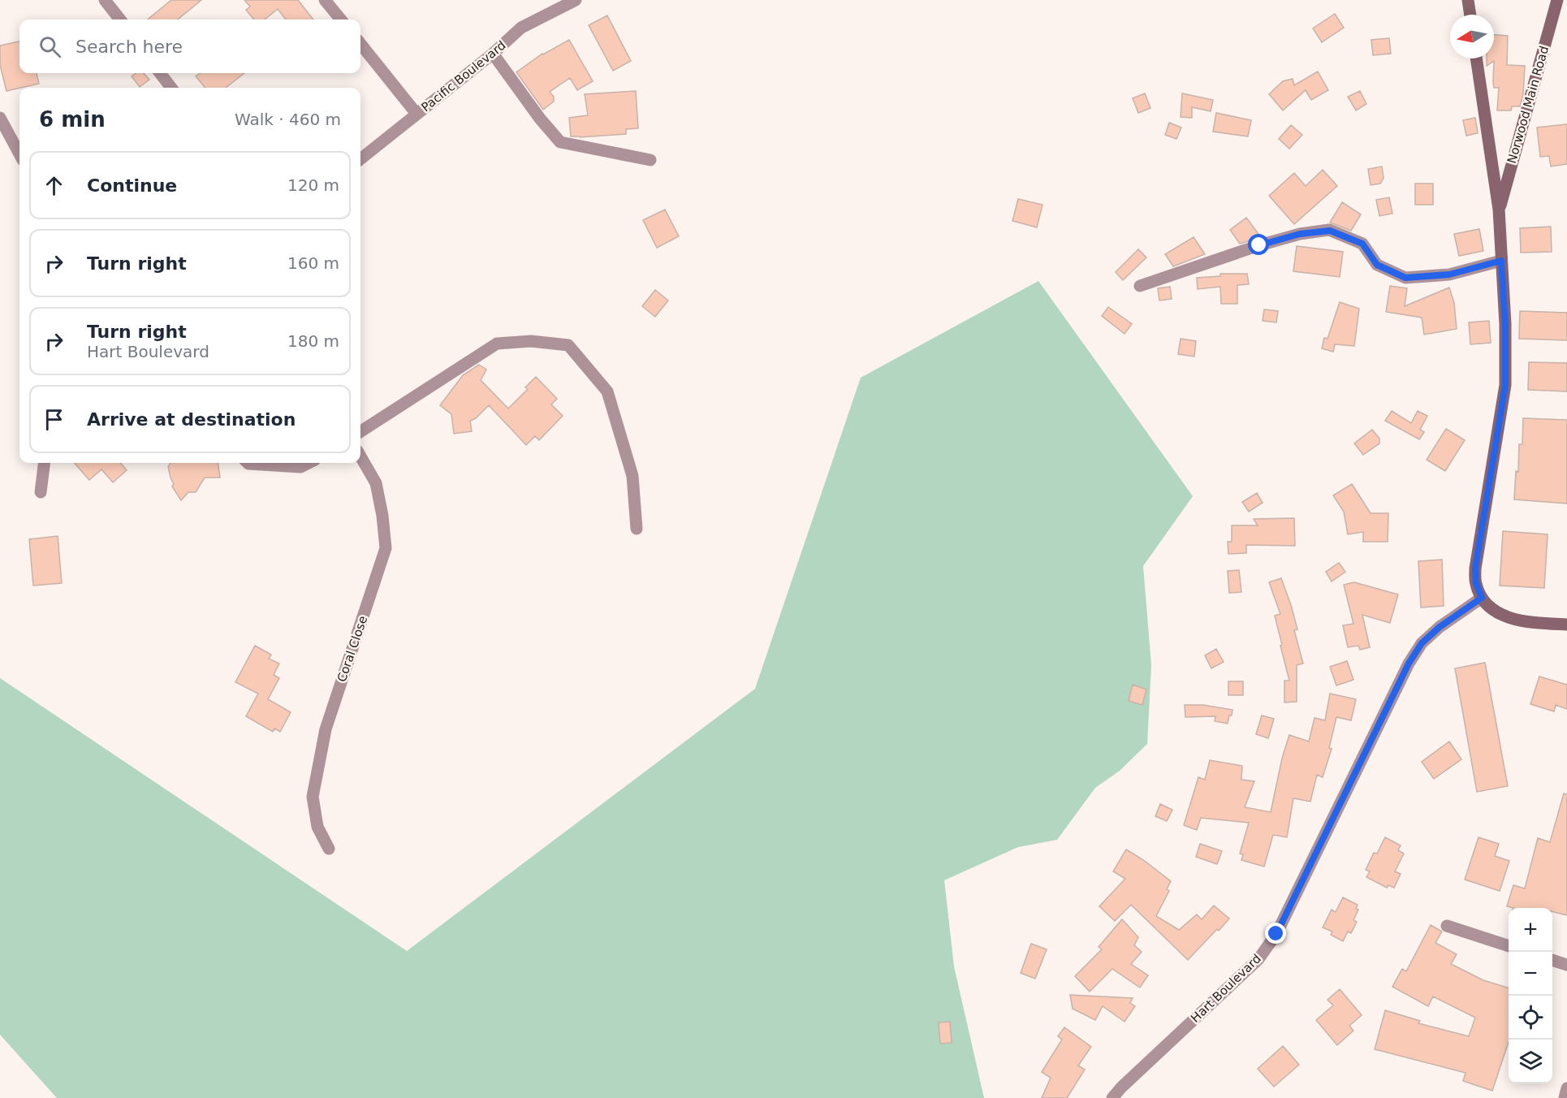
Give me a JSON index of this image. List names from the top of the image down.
{
  "streets": {
    "street": [
      "Pacific Boulevard",
      "Norwood Main Road",
      "Coral Close",
      "Hart Boulevard"
    ]
  },
  "north": "left",
  "page": {
    "search": "Search here",
    "heading": ["6 min", "Walk · 460 m"],
    "list": [
      ["Continue", "120 m"],
      ["Turn right", "160 m"],
      ["Turn right", "Hart Boulevard", "180 m"],
      "Arrive at destination"
    ],
    "map_buttons": ["+", "−"]
  }
}
